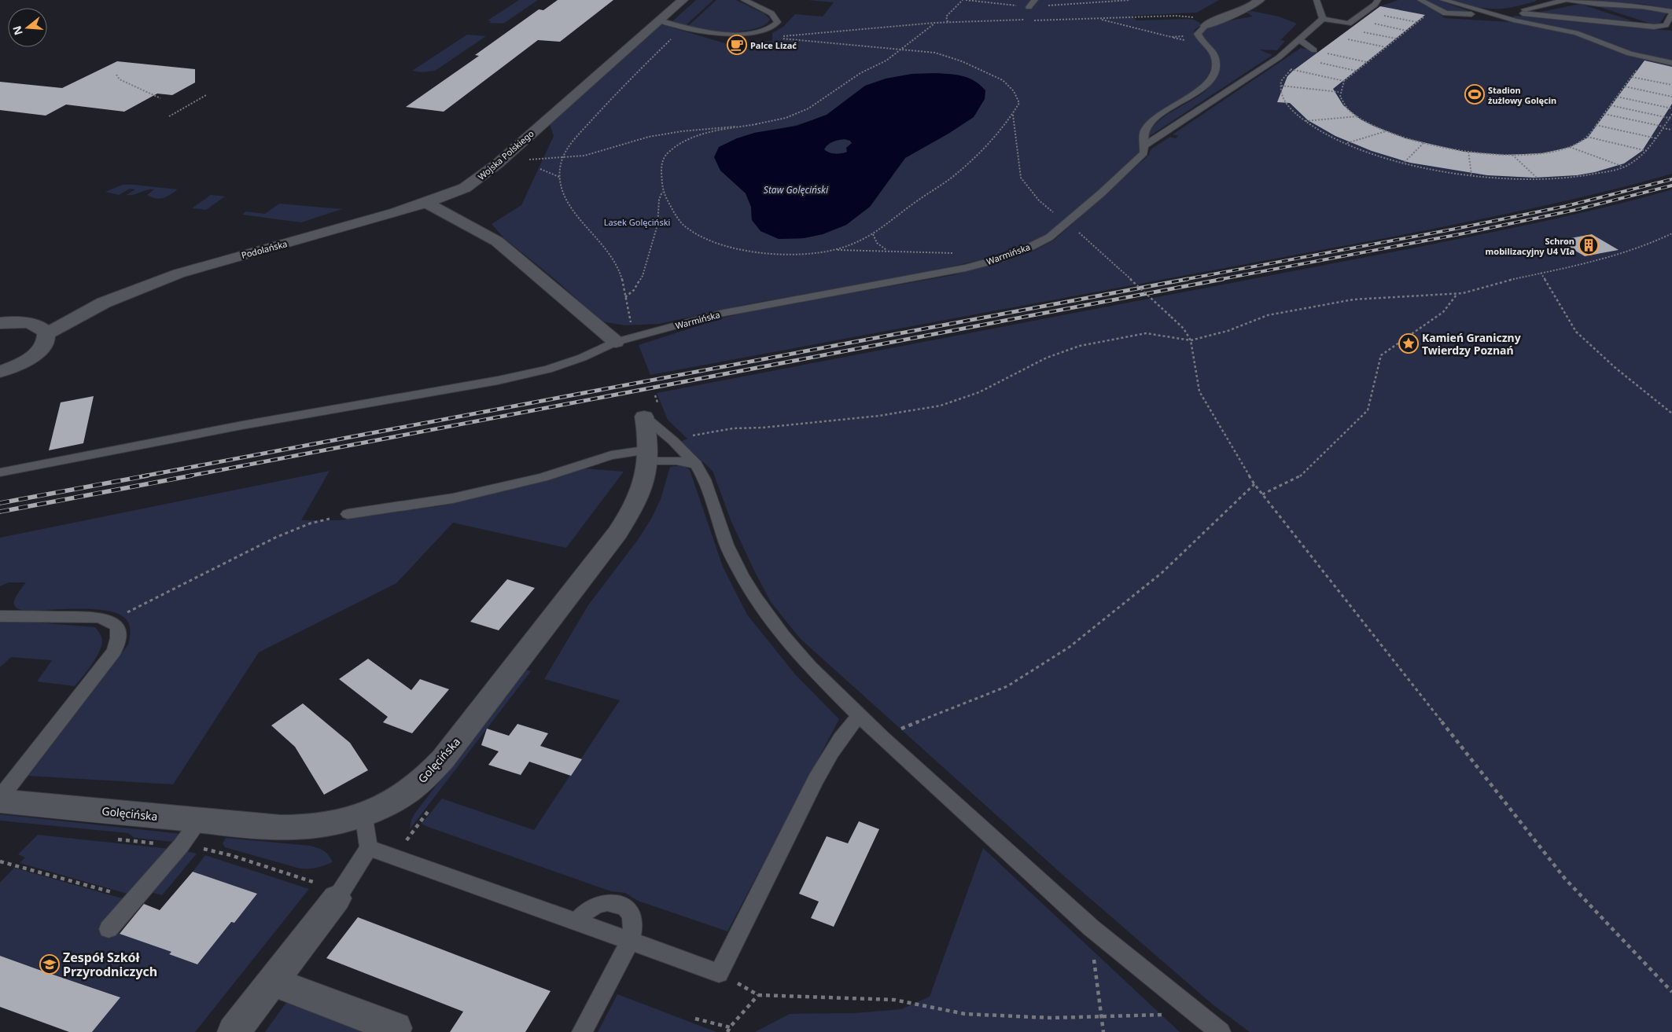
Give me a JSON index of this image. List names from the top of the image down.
{
  "streets": {
    "street": ["Wojska Polskiego", "Podolańska", "Golęcińska"],
    "lane": ["Warmińska"]
  },
  "crossings": [
    ["Wojska Polskiego", "Podolańska"]
  ],
  "water": ["Staw Golęciński"],
  "parks": ["Lasek Golęciński"],
  "places": {
    "cafe": ["Palce Lizać"],
    "sports": ["Stadion żużlowy Golęcin"],
    "building": ["Schron mobilizacyjny U4 VIa"],
    "place": ["Kamień Graniczny Twierdzy Poznań"],
    "school or university": ["Zespół Szkół Przyrodniczych"]
  },
  "north": "left"
}
